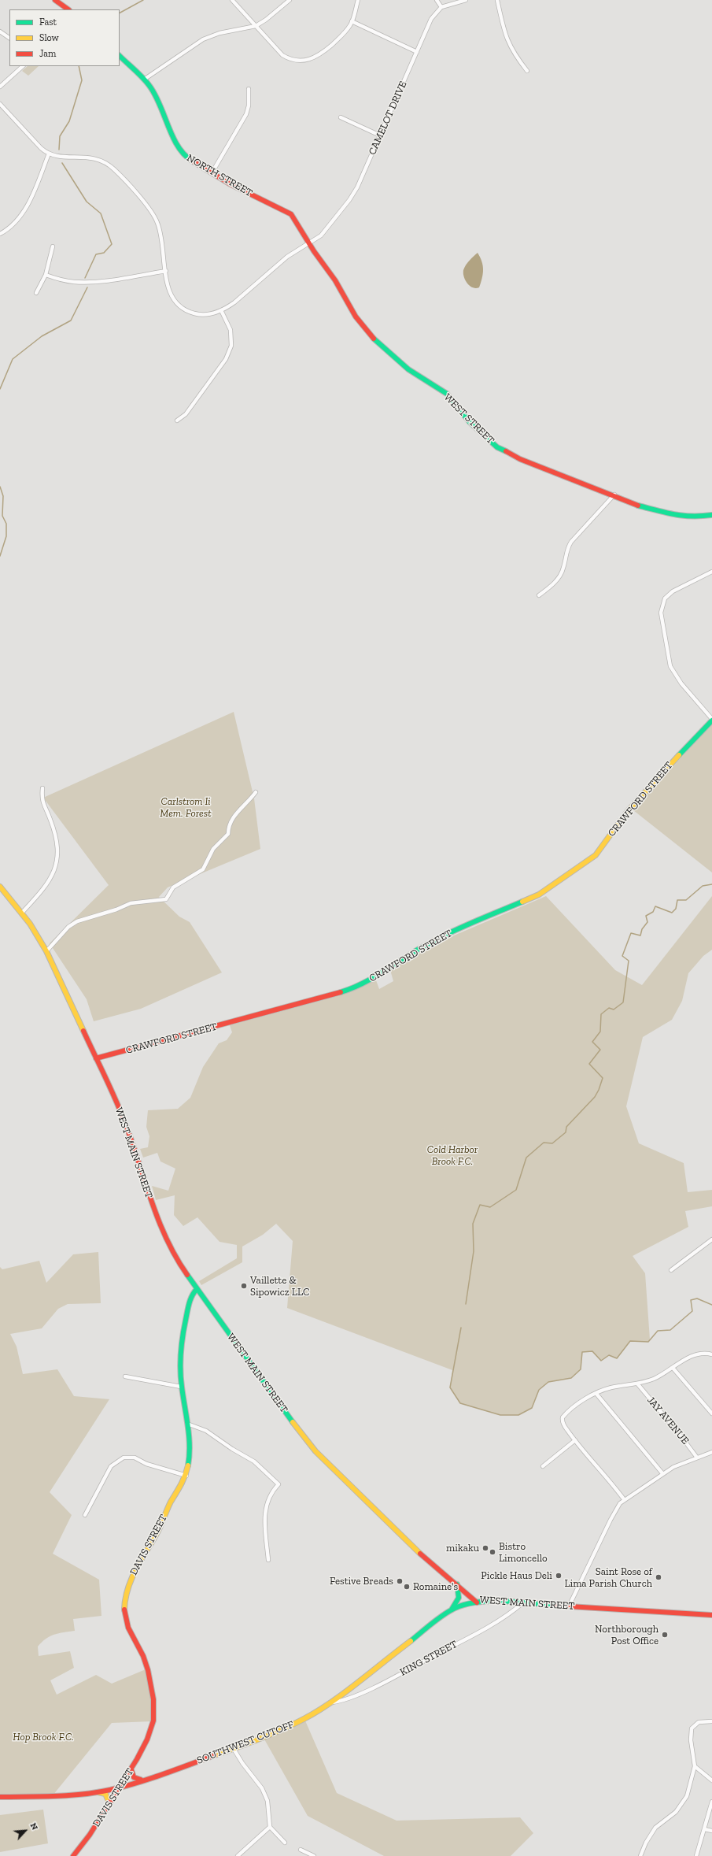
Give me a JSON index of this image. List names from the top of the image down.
{
  "streets": {
    "street": [
      "CAMELOT DRIVE",
      "NORTH STREET",
      "WEST STREET",
      "CRAWFORD STREET",
      "WEST MAIN STREET",
      "JAY AVENUE",
      "DAVIS STREET",
      "KING STREET",
      "SOUTHWEST CUTOFF"
    ]
  },
  "crossings": [
    ["CAMELOT DRIVE", "NORTH STREET"],
    ["NORTH STREET", "WEST STREET"],
    ["CRAWFORD STREET", "WEST MAIN STREET"],
    ["WEST MAIN STREET", "DAVIS STREET"],
    ["WEST MAIN STREET", "KING STREET"],
    ["WEST MAIN STREET", "SOUTHWEST CUTOFF"],
    ["DAVIS STREET", "SOUTHWEST CUTOFF"],
    ["KING STREET", "SOUTHWEST CUTOFF"]
  ],
  "parks": ["Carlstrom Ii Mem. Forest", "Cold Harbor Brook F.C.", "Hop Brook F.C."],
  "places": [
    "Vaillette & Sipowicz LLC",
    "mikaku",
    "Bistro Limoncello",
    "Pickle Haus Deli",
    "Saint Rose of Lima Parish Church",
    "Festive Breads",
    "Romaine's",
    "Northborough Post Office"
  ],
  "legend": ["Fast", "Slow", "Jam"],
  "north": "top right"
}
